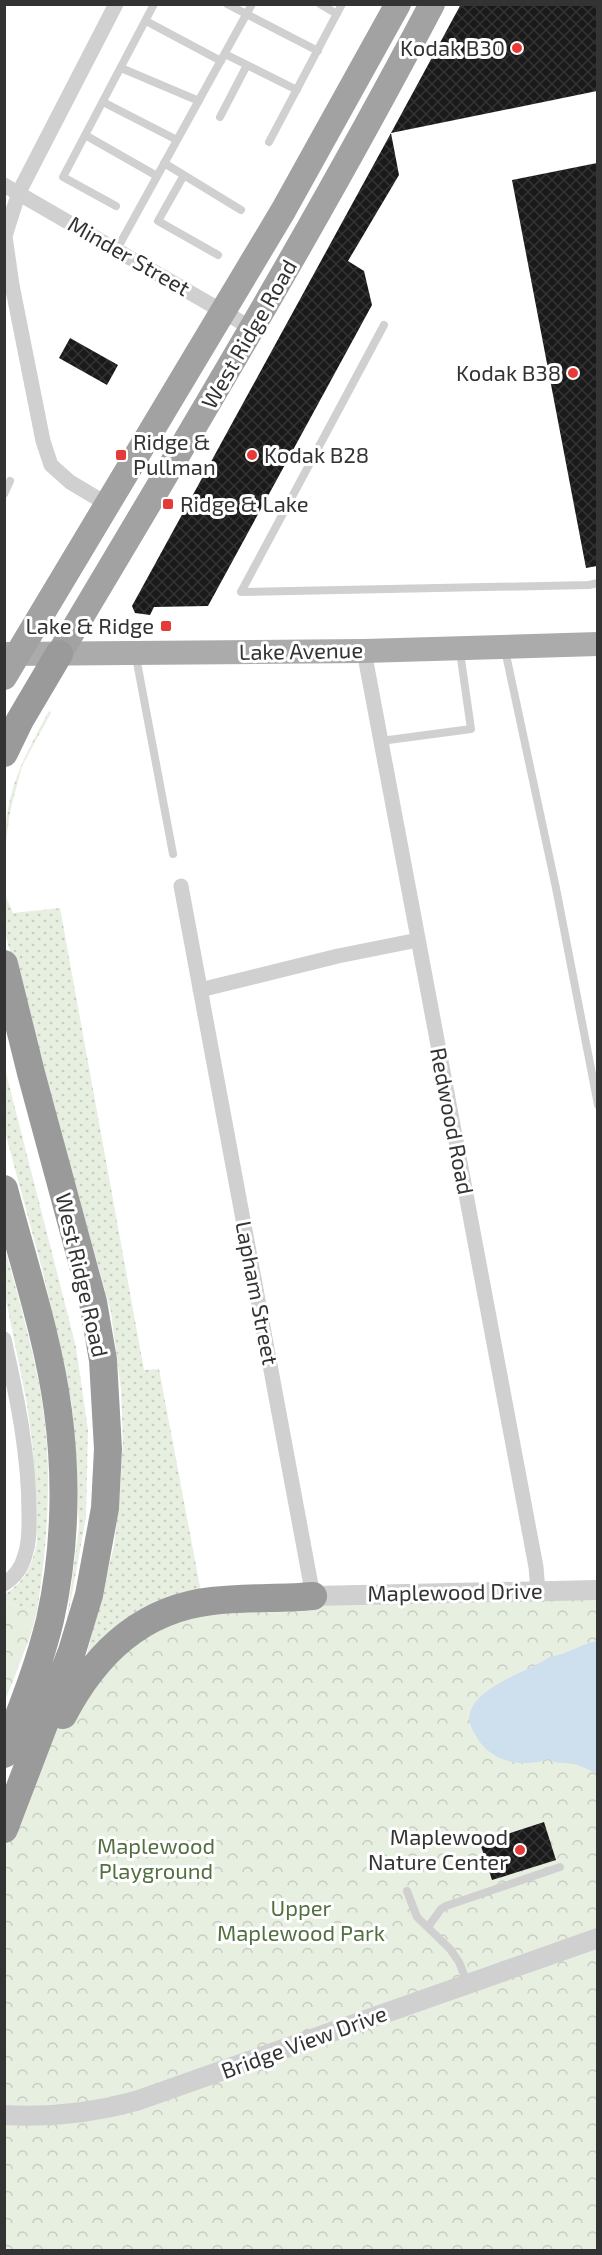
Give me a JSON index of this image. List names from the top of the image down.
{
  "streets": {
    "highway": ["West Ridge Road"],
    "main road": ["Lake Avenue"],
    "street": [
      "Minder Street",
      "Redwood Road",
      "Lapham Street",
      "Maplewood Drive",
      "Bridge View Drive"
    ]
  },
  "crossings": [
    ["Minder Street", "West Ridge Road"],
    ["West Ridge Road", "Lake Avenue"],
    ["Lake Avenue", "Redwood Road"],
    ["Redwood Road", "Maplewood Drive"],
    ["Lapham Street", "Maplewood Drive"]
  ],
  "parks": ["Maplewood Playground", "Upper Maplewood Park"],
  "places": {
    "other": [
      "Kodak B30",
      "Kodak B38",
      "Kodak B28",
      "Maplewood Nature Center"
    ],
    "transit": ["Ridge & Pullman", "Ridge & Lake", "Lake & Ridge"]
  }
}
